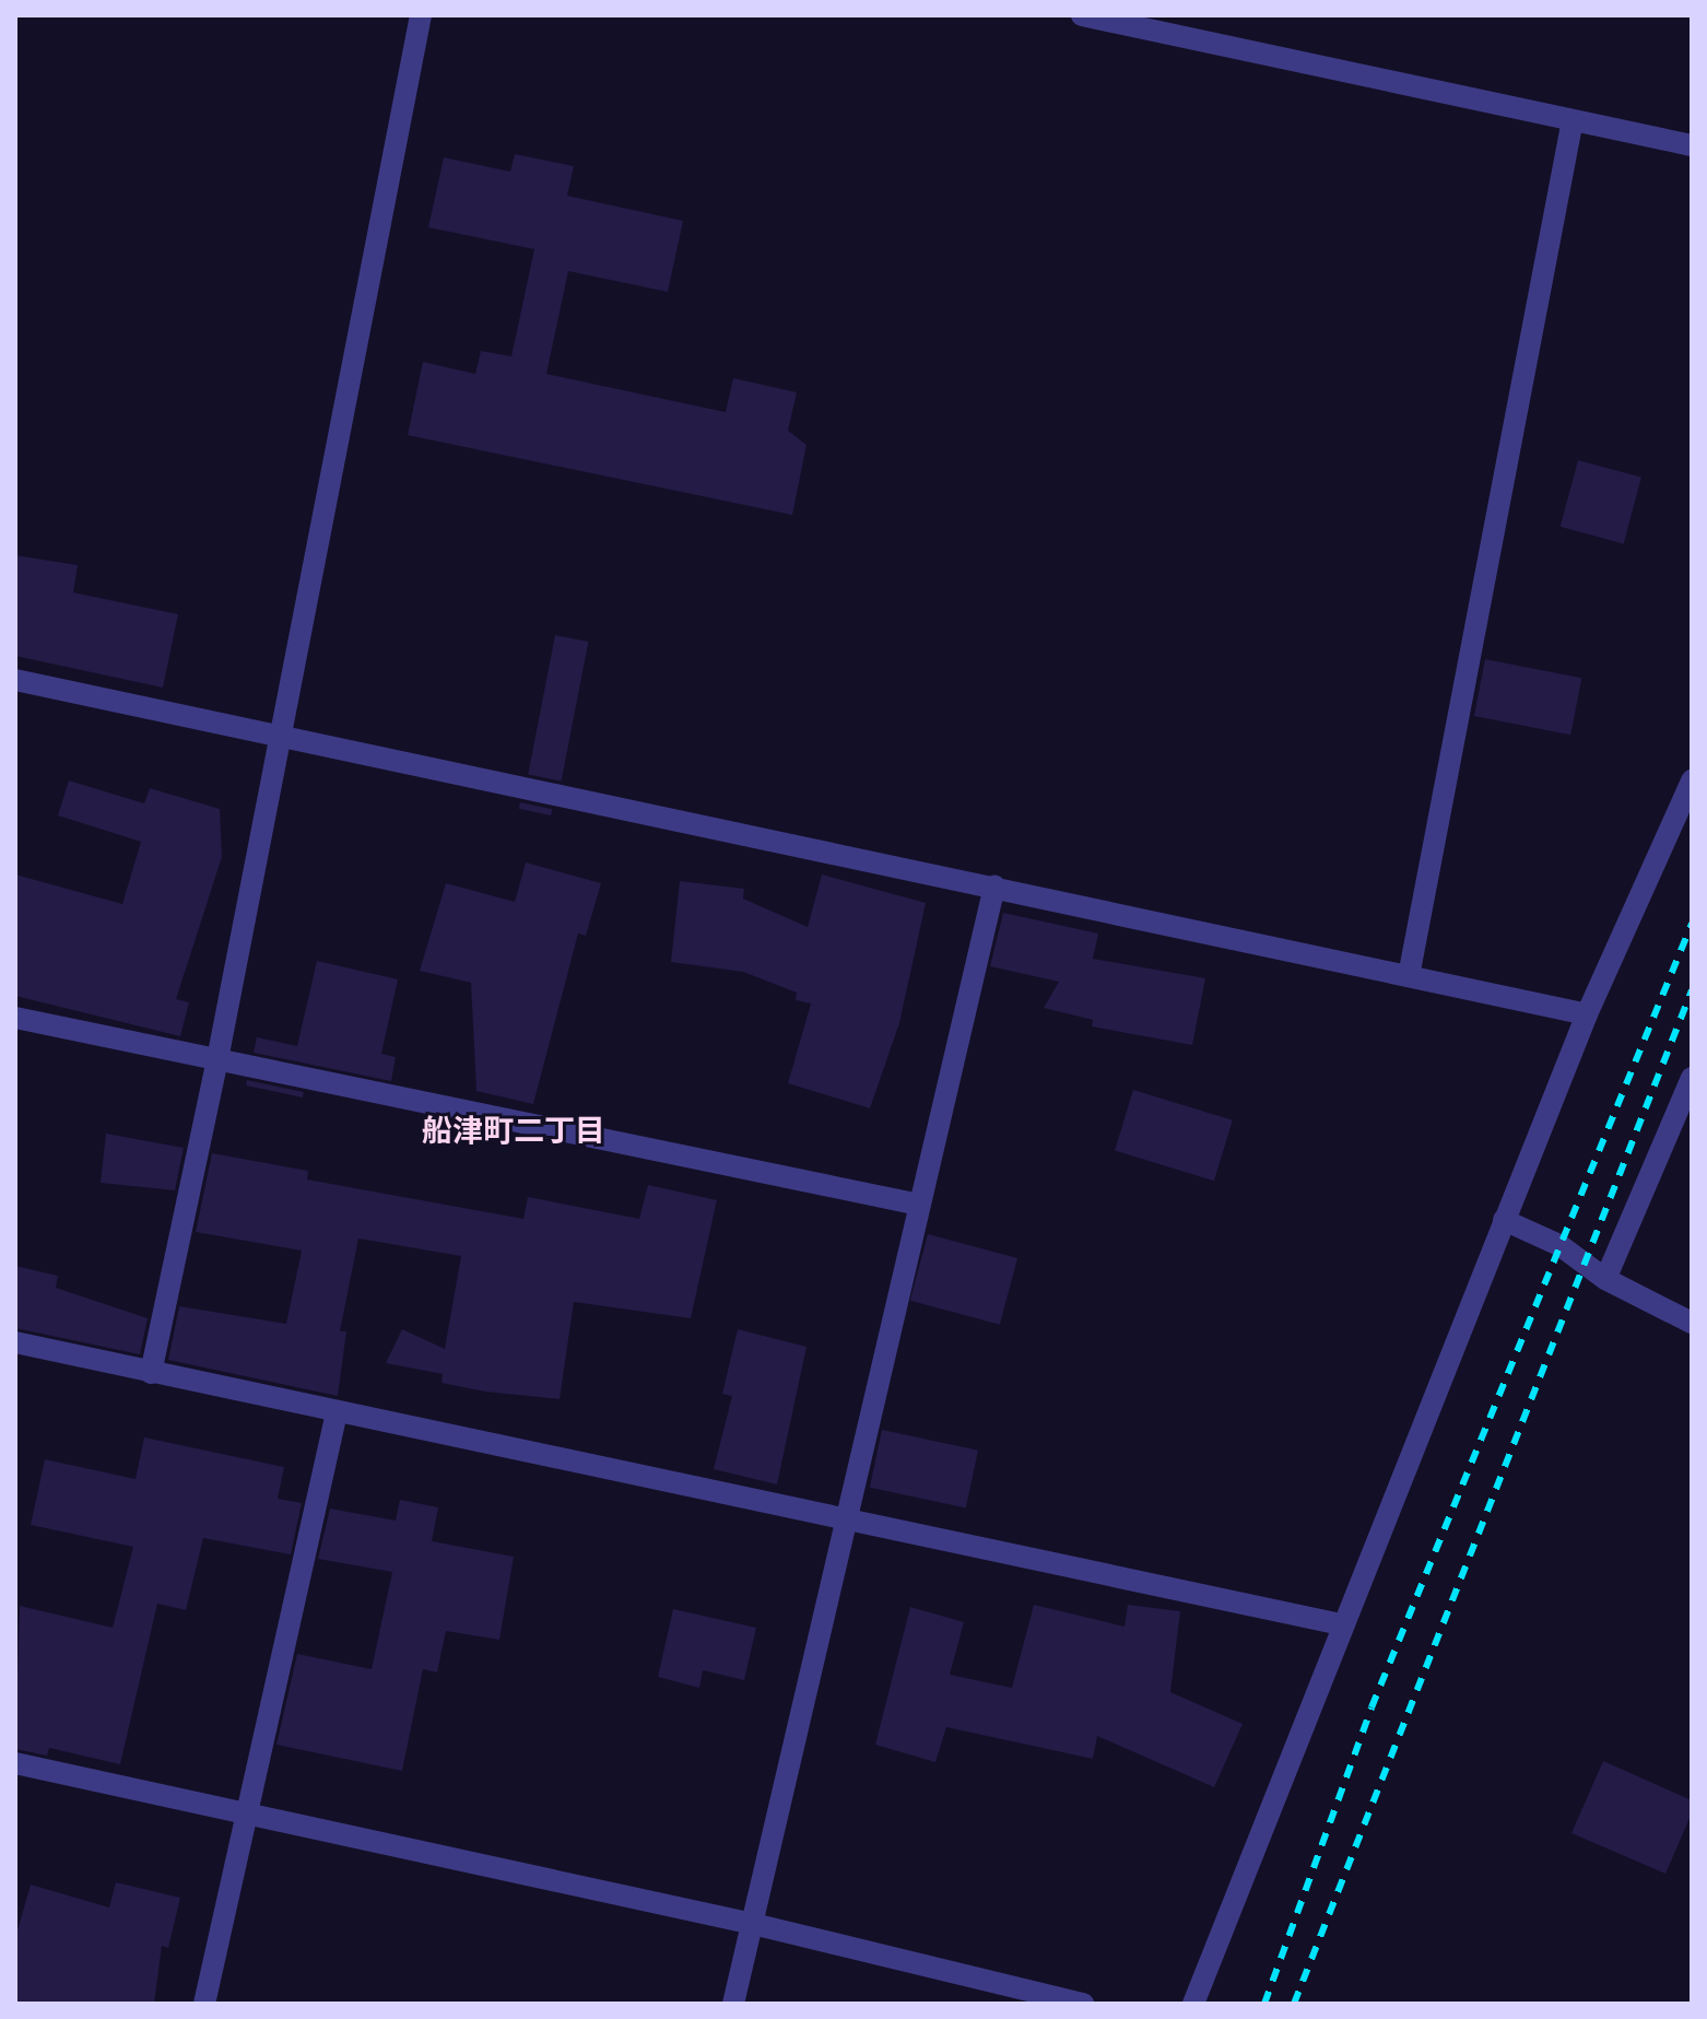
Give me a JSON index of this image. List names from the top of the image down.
{
  "districts": ["船津町二丁目"]
}
